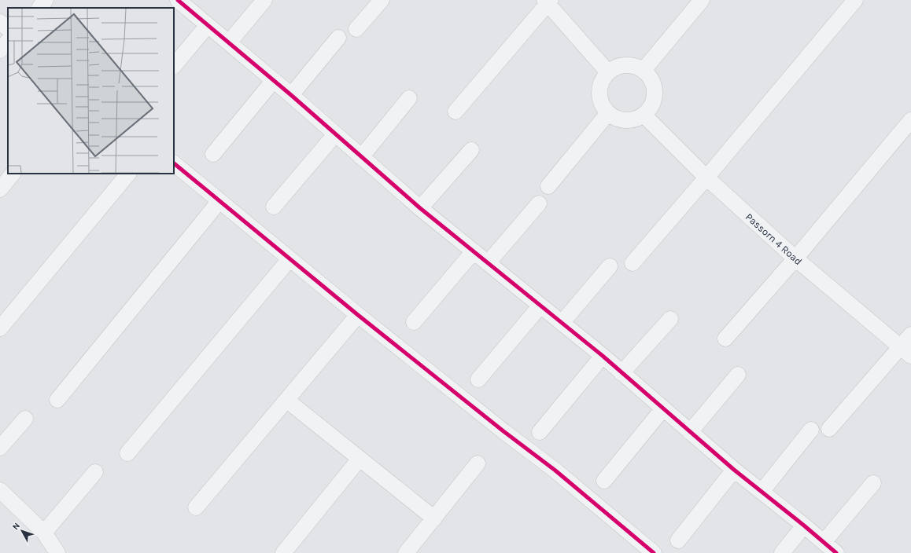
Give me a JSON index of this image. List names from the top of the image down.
{
  "streets": {
    "street": ["Passorn 4 Road"]
  },
  "north": "top left"
}
